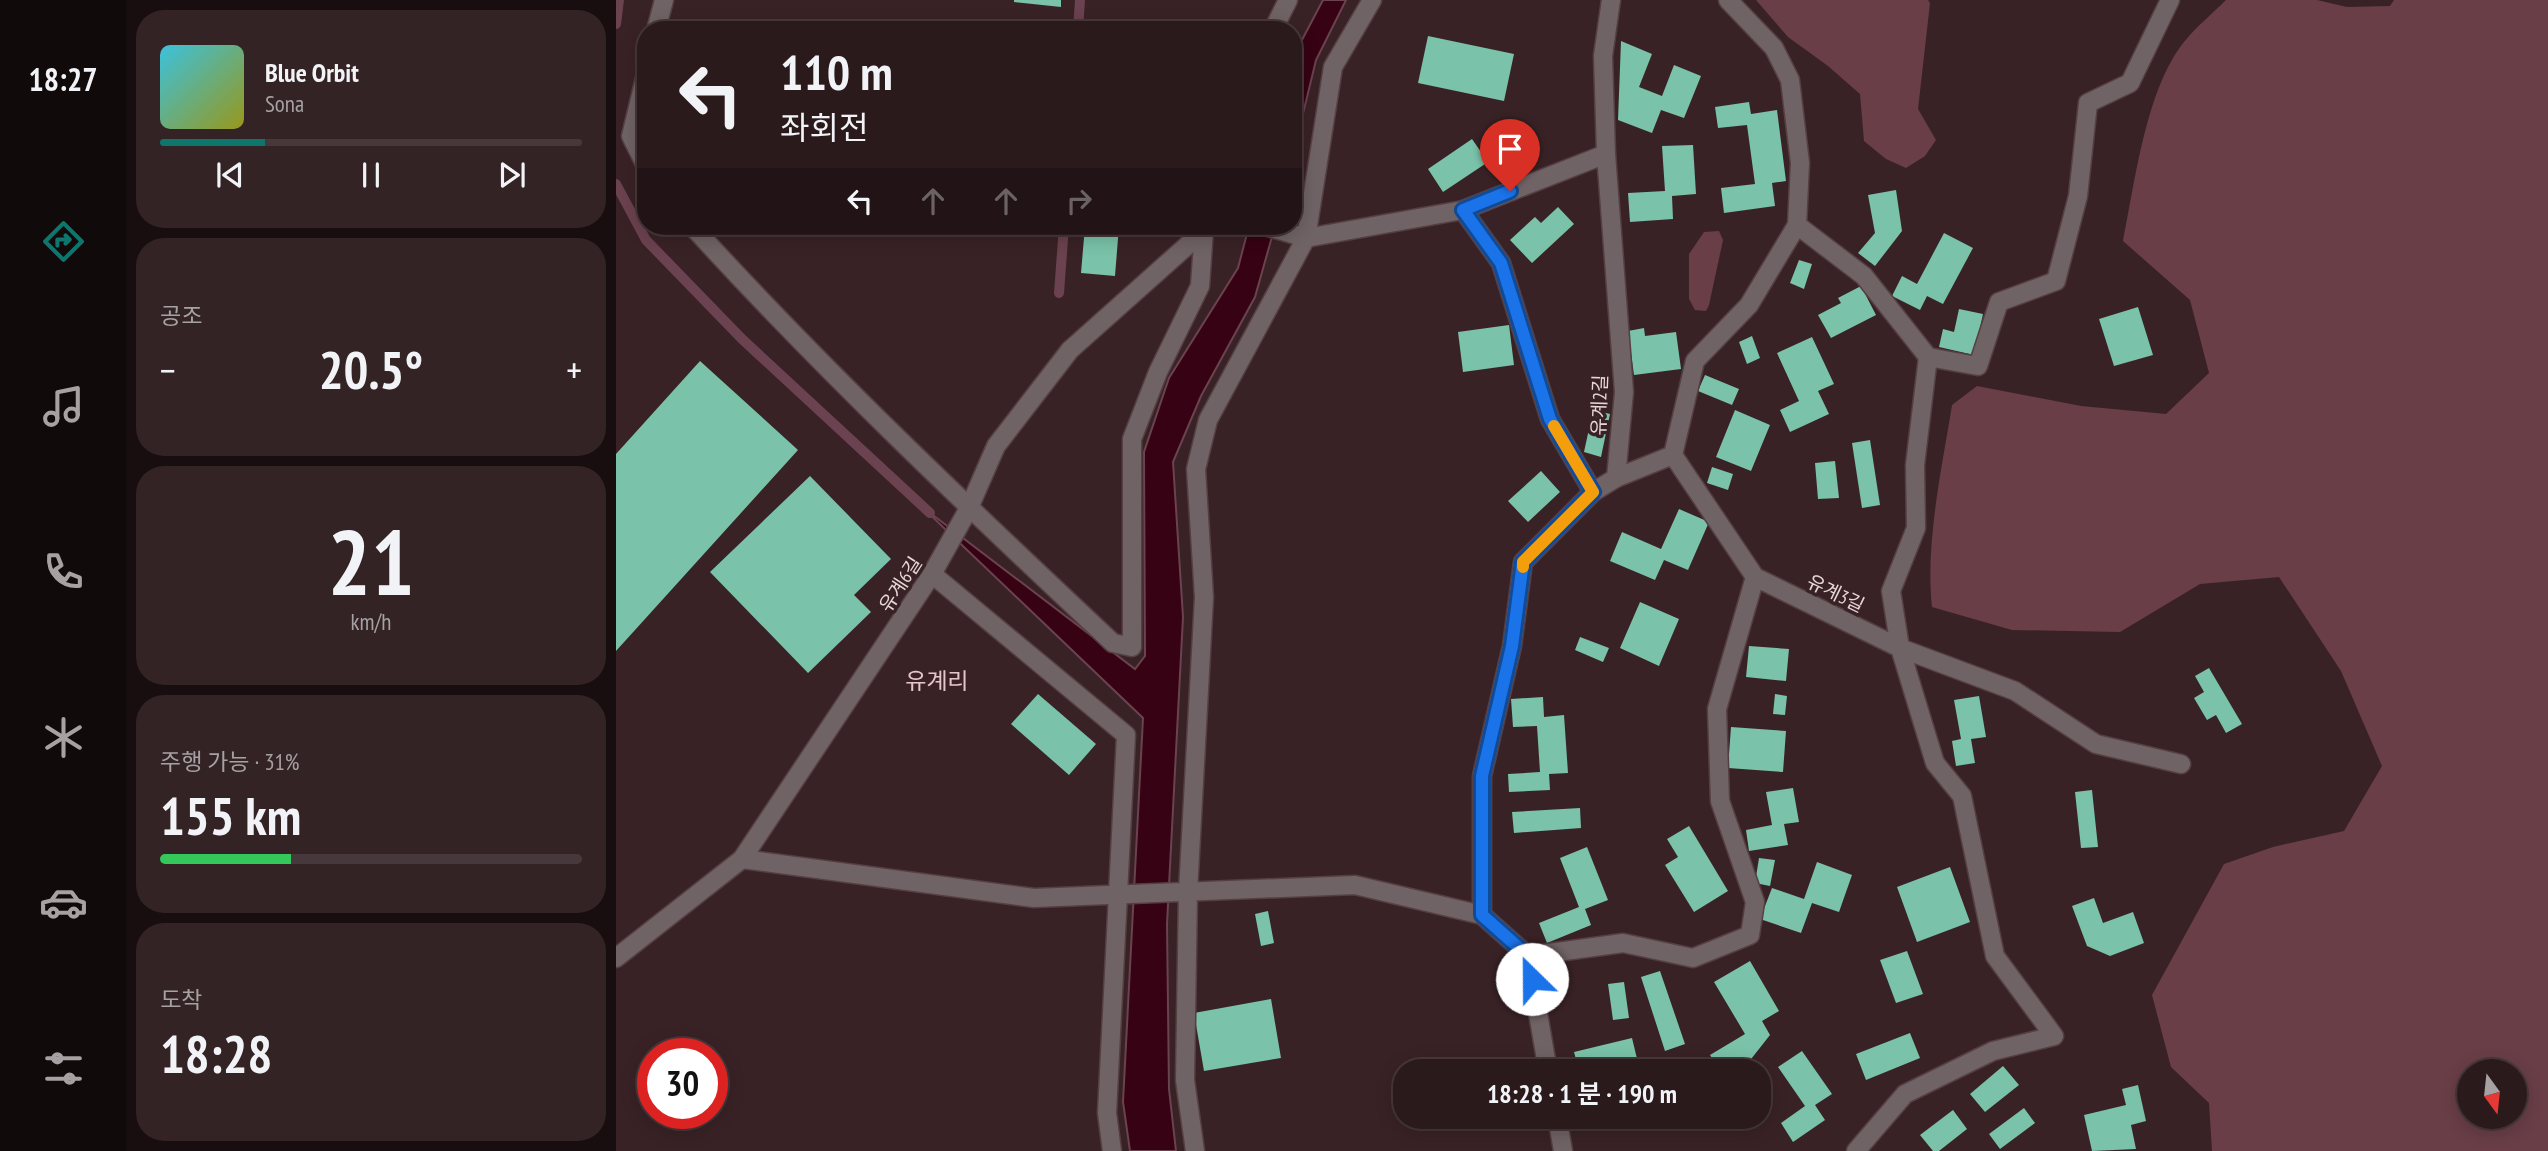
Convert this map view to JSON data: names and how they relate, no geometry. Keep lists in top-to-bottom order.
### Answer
{
  "streets": {
    "street": ["유계2길", "유계6길", "유계3길"]
  },
  "districts": ["유계리"],
  "north": "bottom",
  "page": {
    "tabs": "18:27",
    "turn": ["110 m", "좌회전"],
    "song": ["Blue Orbit", "Sona"],
    "tile": [
      "공조",
      ["21", "km/h"],
      ["주행 가능 · 31%", "155 km"],
      ["도착", "18:28"]
    ],
    "heat": ["−", "20.5°", "+"],
    "limit": "30",
    "trip": "18:28 · 1 분 · 190 m"
  }
}
